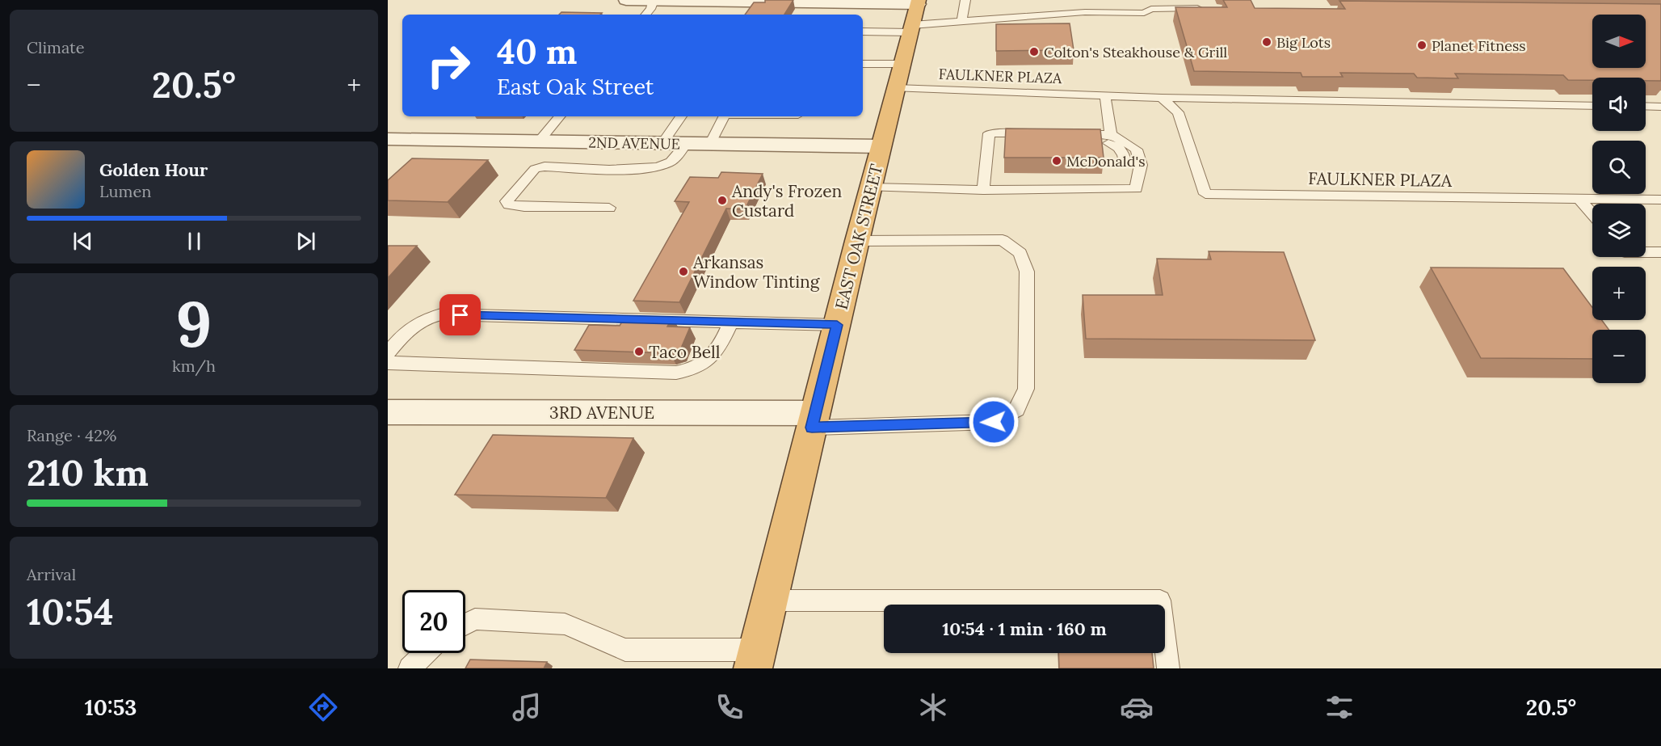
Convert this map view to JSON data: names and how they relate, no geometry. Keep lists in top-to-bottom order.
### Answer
{
  "streets": {
    "highway": ["EAST OAK STREET"],
    "street": ["2ND AVENUE", "3RD AVENUE"],
    "lane": ["FAULKNER PLAZA"]
  },
  "crossings": [
    ["FAULKNER PLAZA", "EAST OAK STREET"],
    ["2ND AVENUE", "EAST OAK STREET"],
    ["EAST OAK STREET", "3RD AVENUE"]
  ],
  "places": [
    "Big Lots",
    "Planet Fitness",
    "Colton's Steakhouse & Grill",
    "McDonald's",
    "Andy's Frozen Custard",
    "Arkansas Window Tinting",
    "Taco Bell"
  ],
  "north": "right",
  "page": {
    "tile": [
      "Climate",
      ["9", "km/h"],
      ["Range · 42%", "210 km"],
      ["Arrival", "10:54"]
    ],
    "map_buttons": ["+", "−"],
    "turn": ["40 m", "East Oak Street"],
    "heat": ["−", "20.5°", "+"],
    "song": ["Golden Hour", "Lumen"],
    "limit": "20",
    "trip": "10:54 · 1 min · 160 m",
    "tabs": ["10:53", "20.5°"]
  }
}
